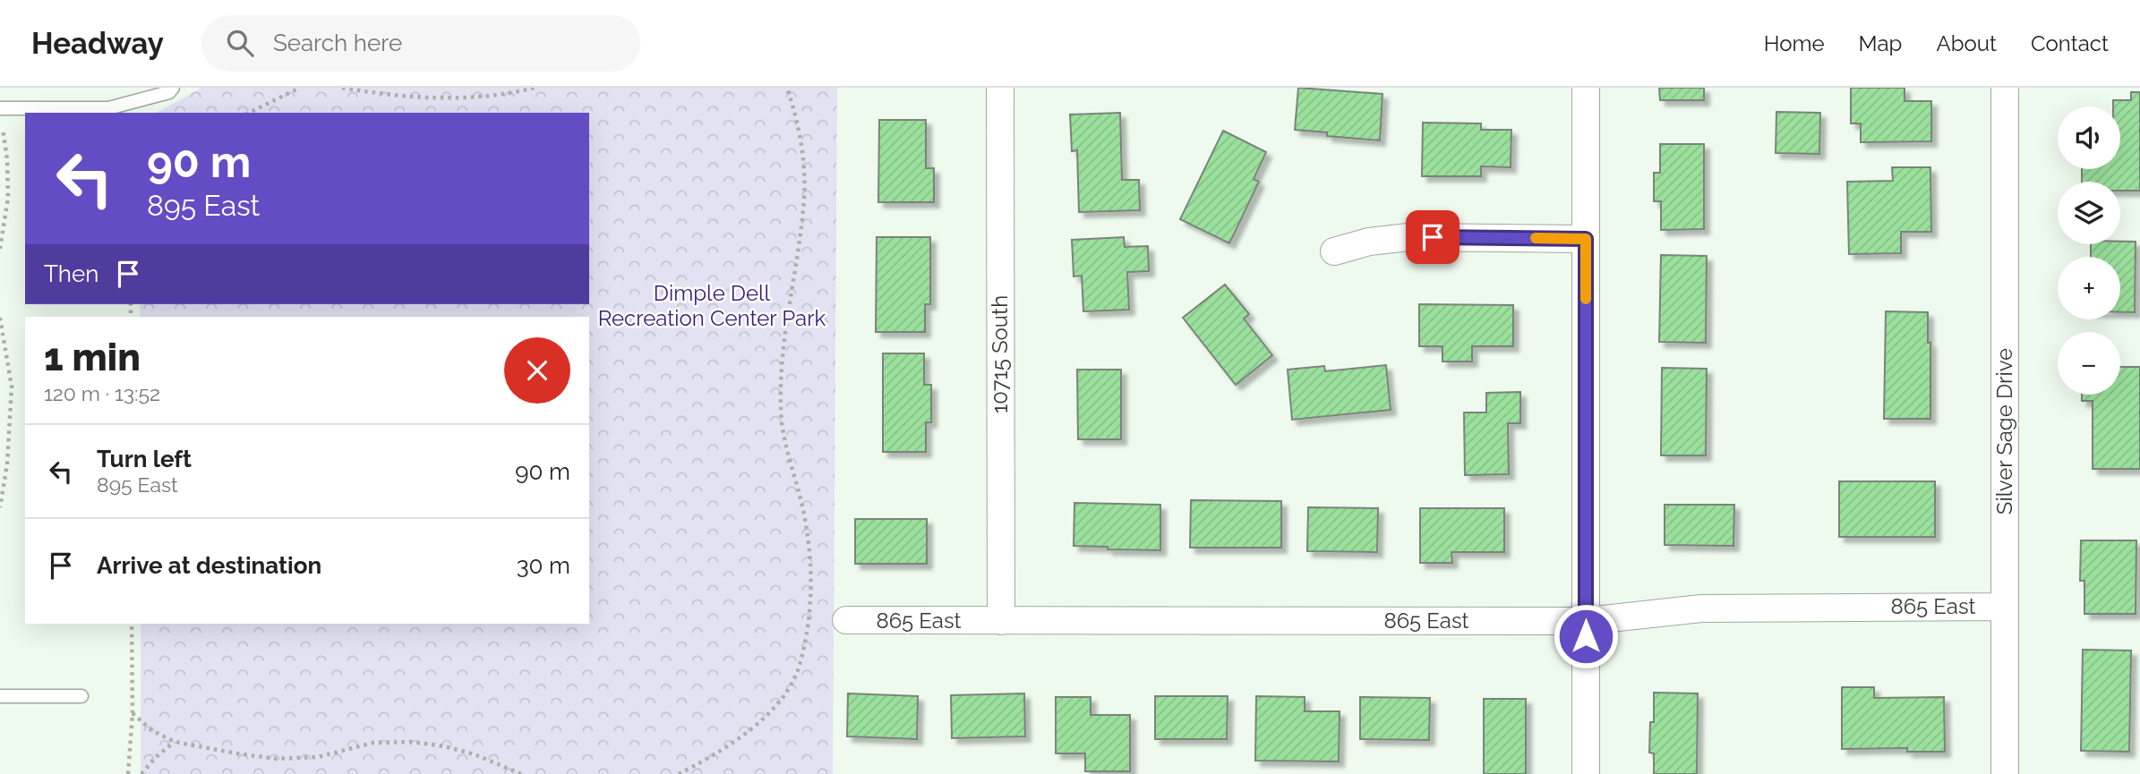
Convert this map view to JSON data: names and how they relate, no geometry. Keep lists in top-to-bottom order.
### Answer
{
  "streets": {
    "street": ["10715 South", "Silver Sage Drive", "865 East"]
  },
  "crossings": [
    ["10715 South", "865 East"],
    ["Silver Sage Drive", "865 East"]
  ],
  "parks": ["Dimple Dell Recreation Center Park"],
  "page": {
    "header": "Headway",
    "search": "Search here",
    "nav": [
      "Home",
      "Map",
      "About",
      "Contact"
    ],
    "map_buttons": ["+", "−"],
    "turn": ["90 m", "895 East"],
    "then": "Then",
    "heading": ["1 min", "120 m · 13:52"],
    "list": [
      {
        "name": "Turn left",
        "note": "895 East",
        "value": "90 m"
      },
      {
        "name": "Arrive at destination",
        "value": "30 m"
      }
    ]
  }
}
